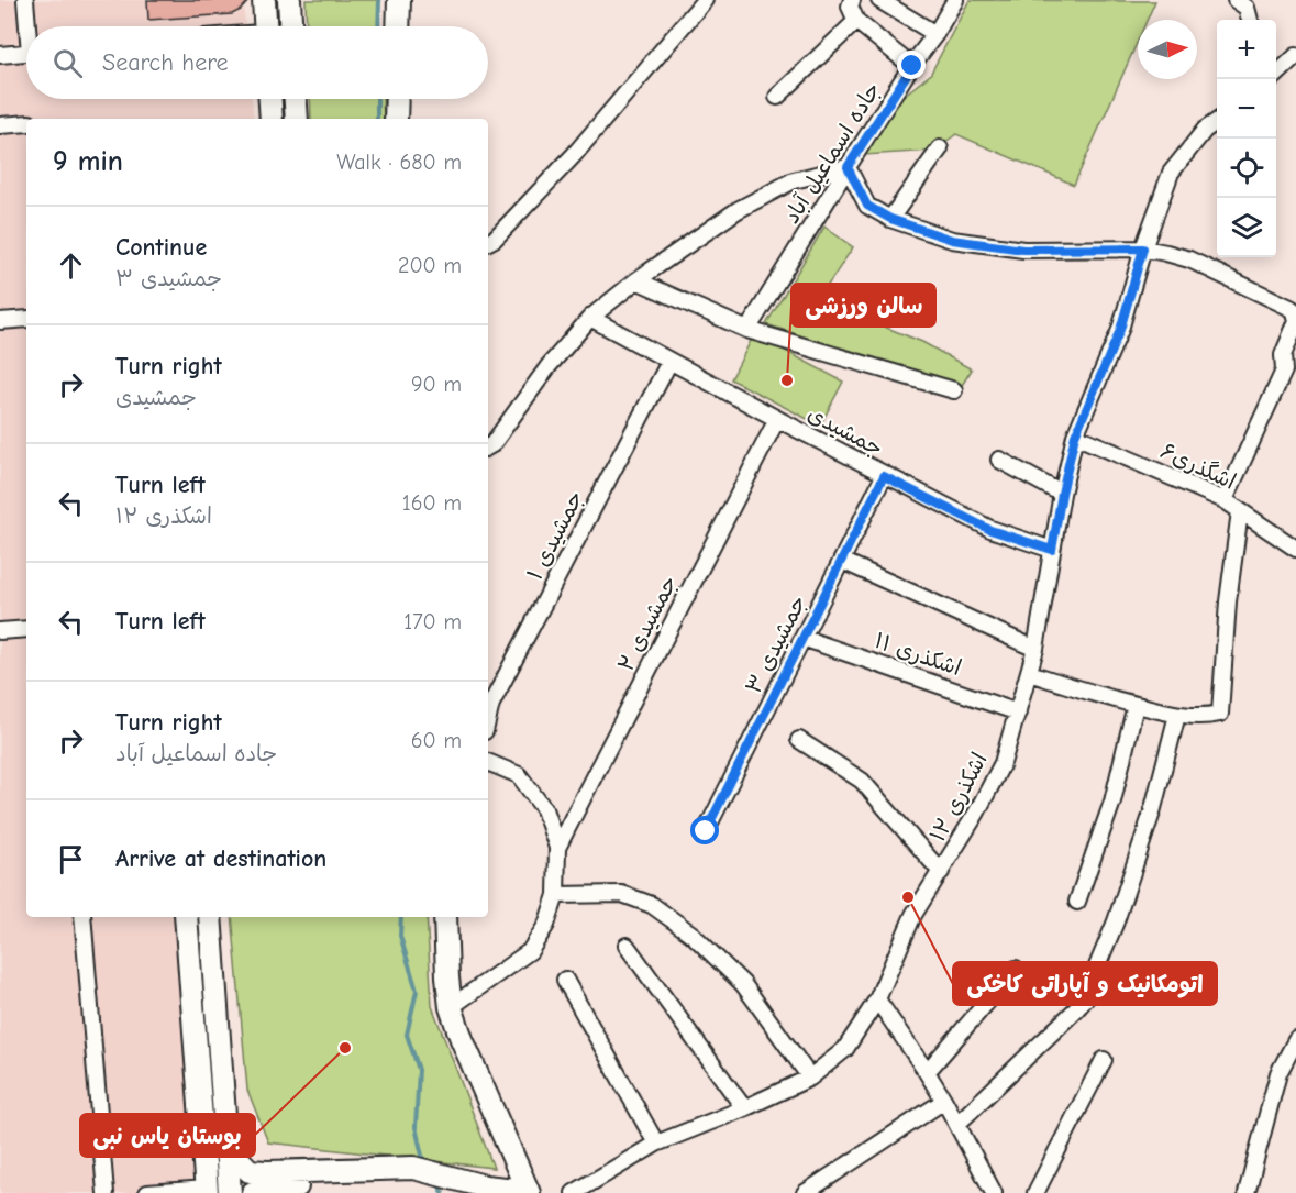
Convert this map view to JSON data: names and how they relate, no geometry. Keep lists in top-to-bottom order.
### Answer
{
  "streets": {
    "street": [
      "جاده اسماعیل آباد",
      "جمشیدی",
      "اشگذری۶",
      "جمشیدی ۱",
      "جمشیدی ۲",
      "جمشیدی ۳",
      "اشکذری ۱۱",
      "اشکذری ۱۲"
    ]
  },
  "crossings": [
    ["جمشیدی", "جمشیدی ۱"],
    ["جمشیدی", "جمشیدی ۲"],
    ["جمشیدی", "جمشیدی ۳"],
    ["جمشیدی", "اشکذری ۱۲"],
    ["اشگذری۶", "اشکذری ۱۲"],
    ["جمشیدی ۳", "اشکذری ۱۱"],
    ["اشکذری ۱۱", "اشکذری ۱۲"]
  ],
  "places": ["سالن ورزشی", "اتومکانیک و آپاراتی کاخکی", "بوستان یاس نبی"],
  "north": "right",
  "page": {
    "map_buttons": ["+", "−"],
    "search": "Search here",
    "heading": ["9 min", "Walk · 680 m"],
    "list": [
      ["Continue", "جمشیدی ۳", "200 m"],
      ["Turn right", "جمشیدی", "90 m"],
      ["Turn left", "اشکذری ۱۲", "160 m"],
      ["Turn left", "170 m"],
      ["Turn right", "جاده اسماعیل آباد", "60 m"],
      "Arrive at destination"
    ]
  }
}
